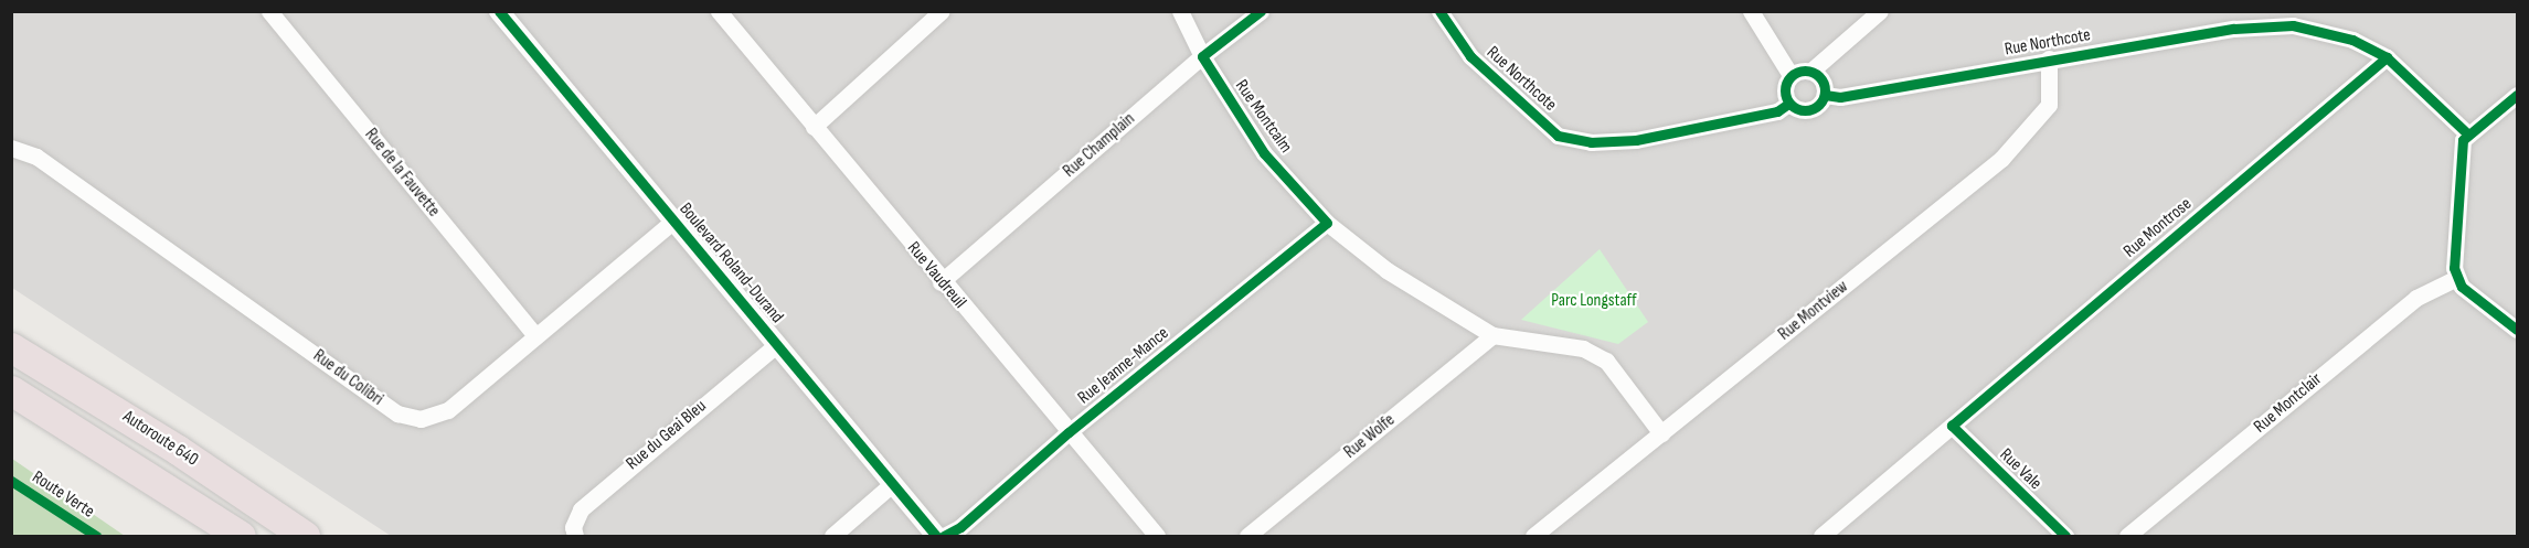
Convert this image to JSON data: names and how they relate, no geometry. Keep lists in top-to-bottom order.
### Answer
{
  "streets": {
    "highway": ["Autoroute 640"],
    "street": [
      "Rue Northcote",
      "Rue Montcalm",
      "Rue Champlain",
      "Rue de la Fauvette",
      "Rue Montrose",
      "Boulevard Roland-Durand",
      "Rue Vaudreuil",
      "Rue Montview",
      "Rue Jeanne-Mance",
      "Rue du Colibri",
      "Rue Montclair",
      "Rue du Geai Bleu",
      "Rue Wolfe",
      "Rue Vale"
    ],
    "cycle path": ["Route Verte"]
  },
  "crossings": [
    ["Rue Northcote", "Rue Montrose"],
    ["Rue Northcote", "Rue Montview"],
    ["Rue Montcalm", "Rue Champlain"],
    ["Rue Montcalm", "Rue Montview"],
    ["Rue Montcalm", "Rue Jeanne-Mance"],
    ["Rue Montcalm", "Rue Wolfe"],
    ["Rue Champlain", "Rue Vaudreuil"],
    ["Rue de la Fauvette", "Rue du Colibri"],
    ["Rue Montrose", "Rue Vale"],
    ["Boulevard Roland-Durand", "Rue du Colibri"],
    ["Boulevard Roland-Durand", "Rue du Geai Bleu"],
    ["Rue Vaudreuil", "Rue Jeanne-Mance"]
  ],
  "parks": ["Parc Longstaff"]
}
